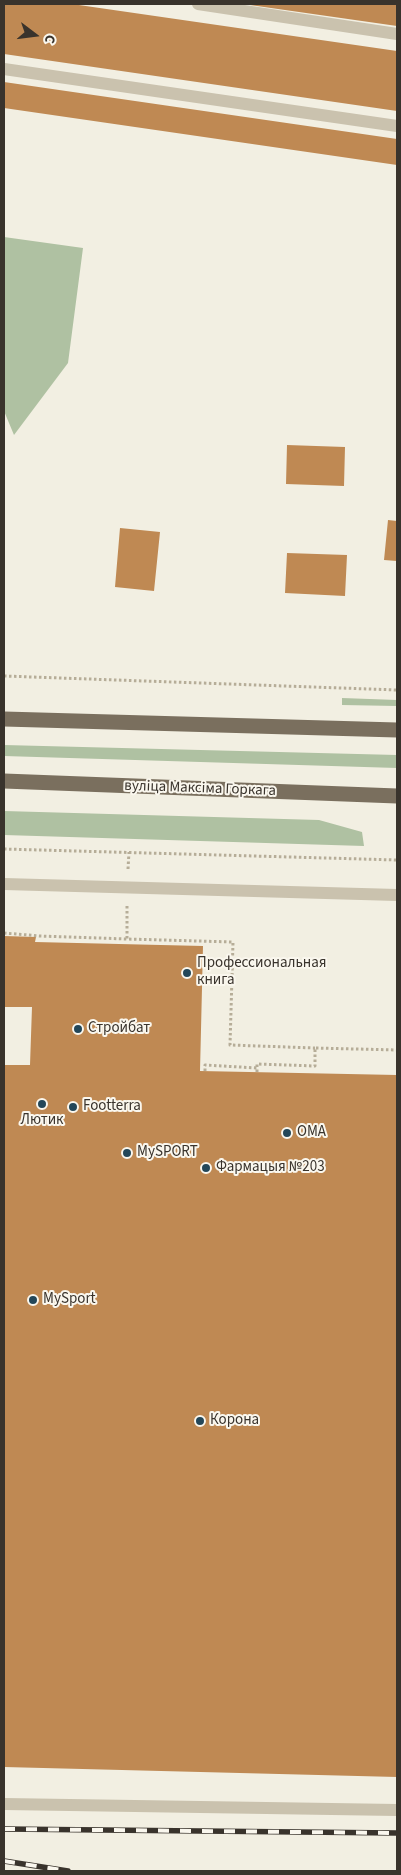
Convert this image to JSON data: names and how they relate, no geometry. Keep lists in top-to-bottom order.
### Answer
{
  "streets": {
    "main road": ["вуліца Максіма Горкага"]
  },
  "places": [
    "Профессиональная книга",
    "Стройбат",
    "Лютик",
    "Footterra",
    "ОМА",
    "MySPORT",
    "Фармацыя №203",
    "MySport",
    "Корона"
  ],
  "north": "right"
}
